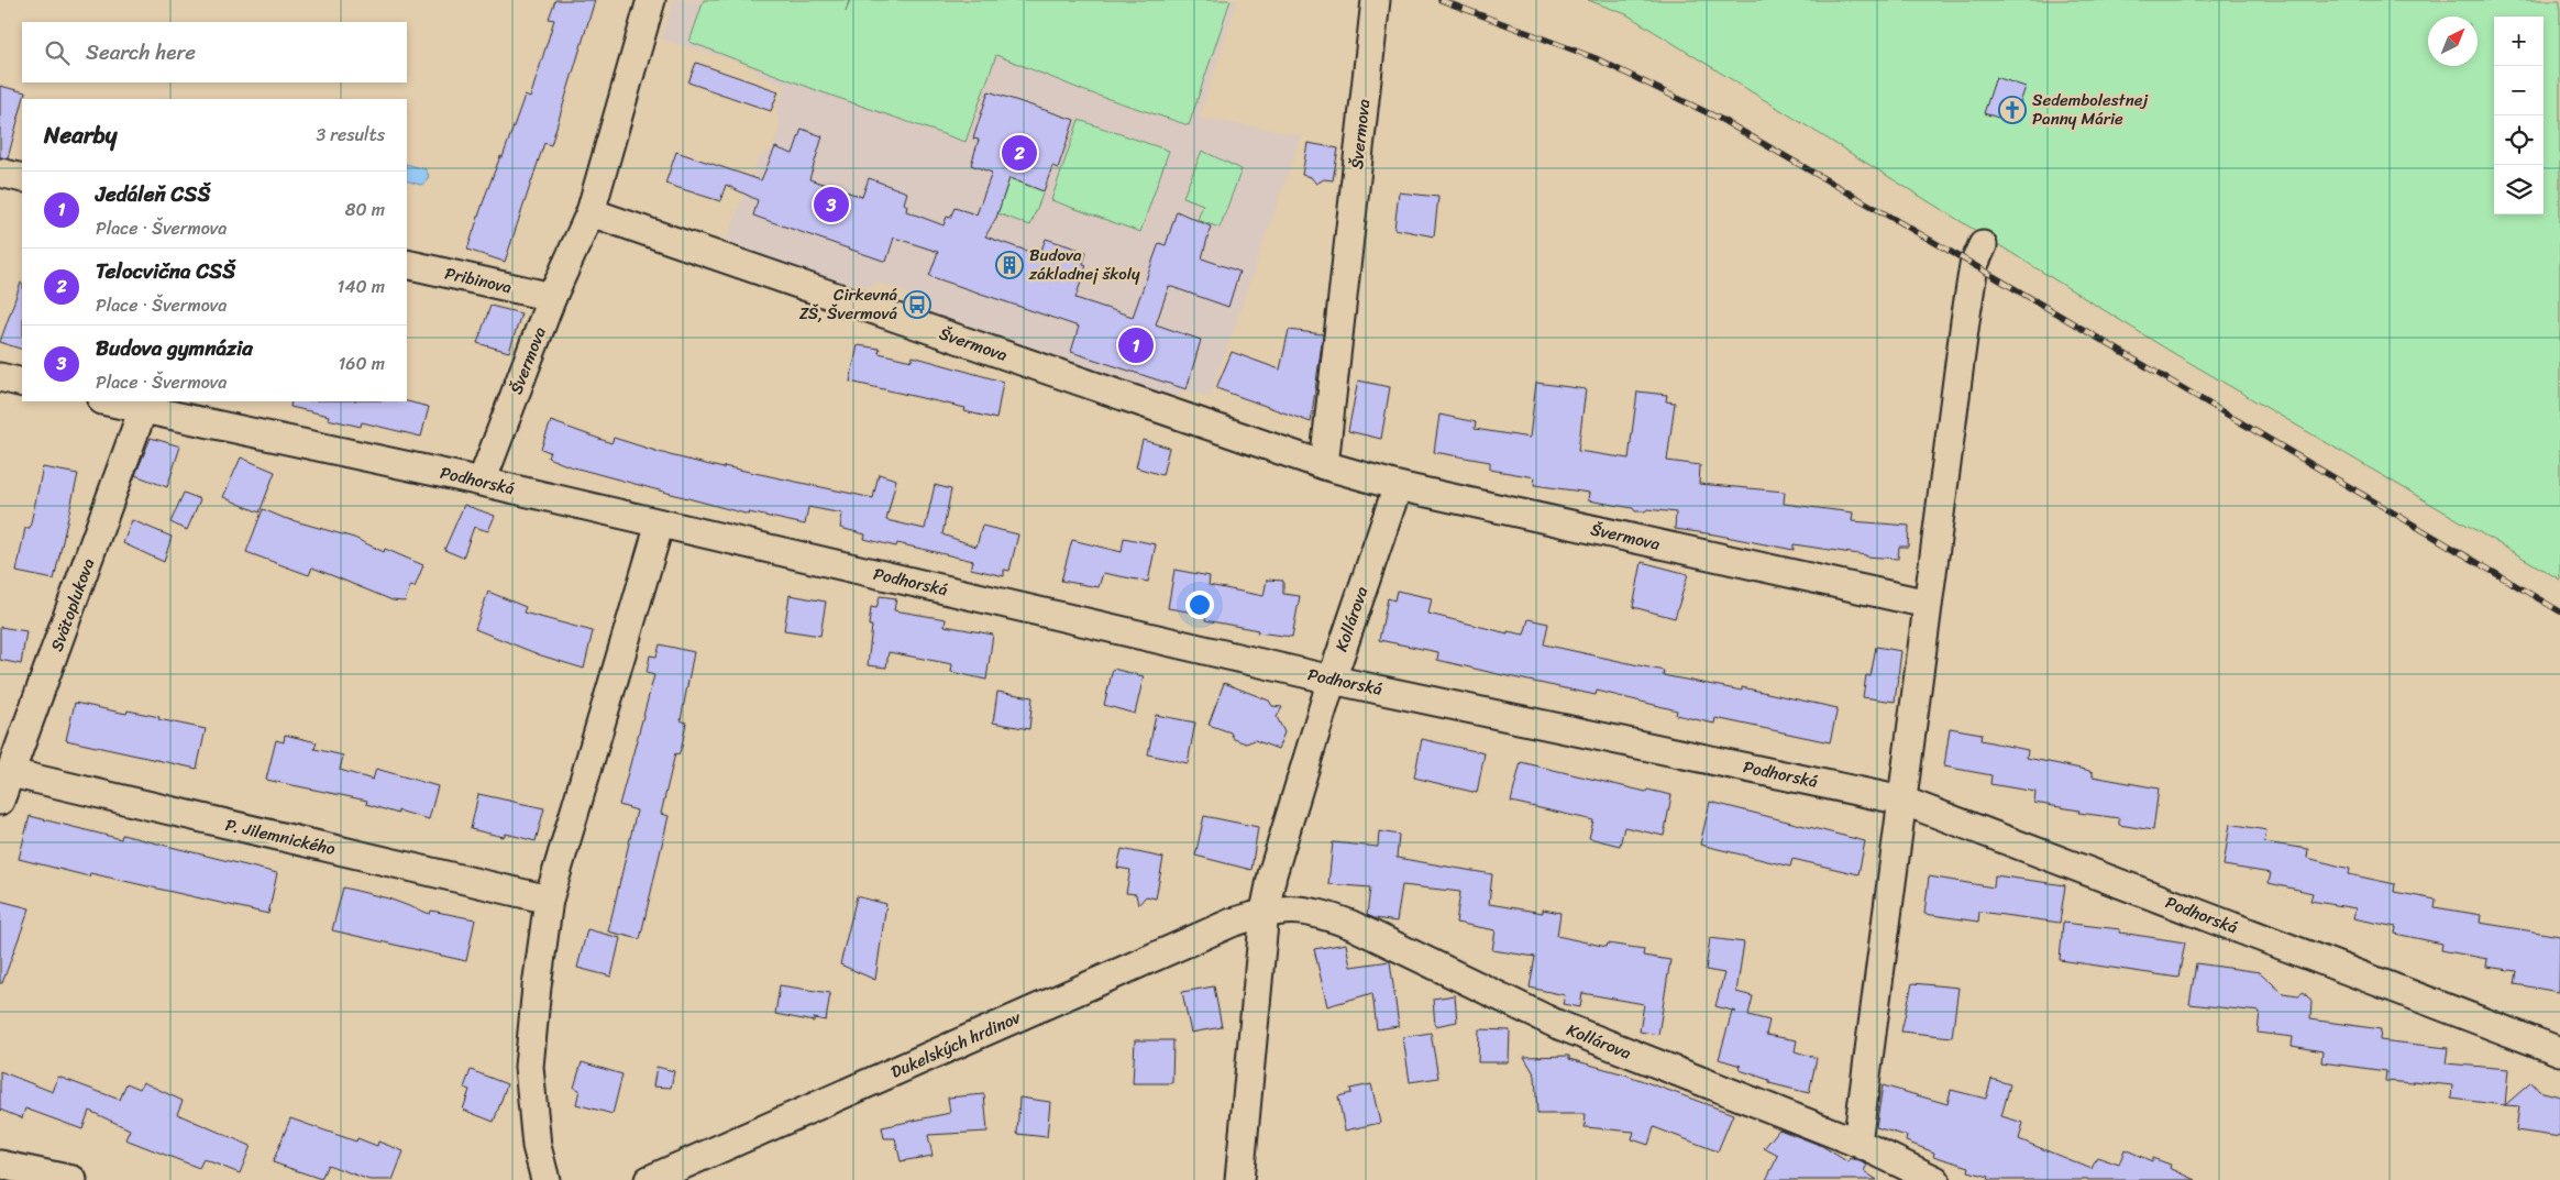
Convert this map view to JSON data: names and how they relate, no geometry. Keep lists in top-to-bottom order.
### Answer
{
  "streets": {
    "street": [
      "Švermova",
      "Pribinova",
      "Podhorská",
      "Svätoplukova",
      "Kollárova",
      "P. Jilemnického",
      "Dukelských hrdinov"
    ]
  },
  "crossings": [
    ["Švermova", "Pribinova"],
    ["Švermova", "Podhorská"],
    ["Švermova", "Kollárova"],
    ["Podhorská", "Svätoplukova"],
    ["Podhorská", "Kollárova"],
    ["Svätoplukova", "P. Jilemnického"],
    ["Kollárova", "Dukelských hrdinov"]
  ],
  "places": {
    "church": ["Sedembolestnej Panny Márie"],
    "building": ["Budova základnej školy"],
    "bus stop": ["Cirkevná ZŠ, Švermová"]
  },
  "north": "top right",
  "page": {
    "map_buttons": ["+", "−"],
    "search": "Search here",
    "heading": ["Nearby", "3 results"],
    "pins": ["2", "3", "1"],
    "list": [
      {
        "mark": "1",
        "name": "Jedáleň CSŠ",
        "note": "Place · Švermova",
        "value": "80 m"
      },
      {
        "mark": "2",
        "name": "Telocvična CSŠ",
        "note": "Place · Švermova",
        "value": "140 m"
      },
      {
        "mark": "3",
        "name": "Budova gymnázia",
        "note": "Place · Švermova",
        "value": "160 m"
      }
    ]
  }
}
